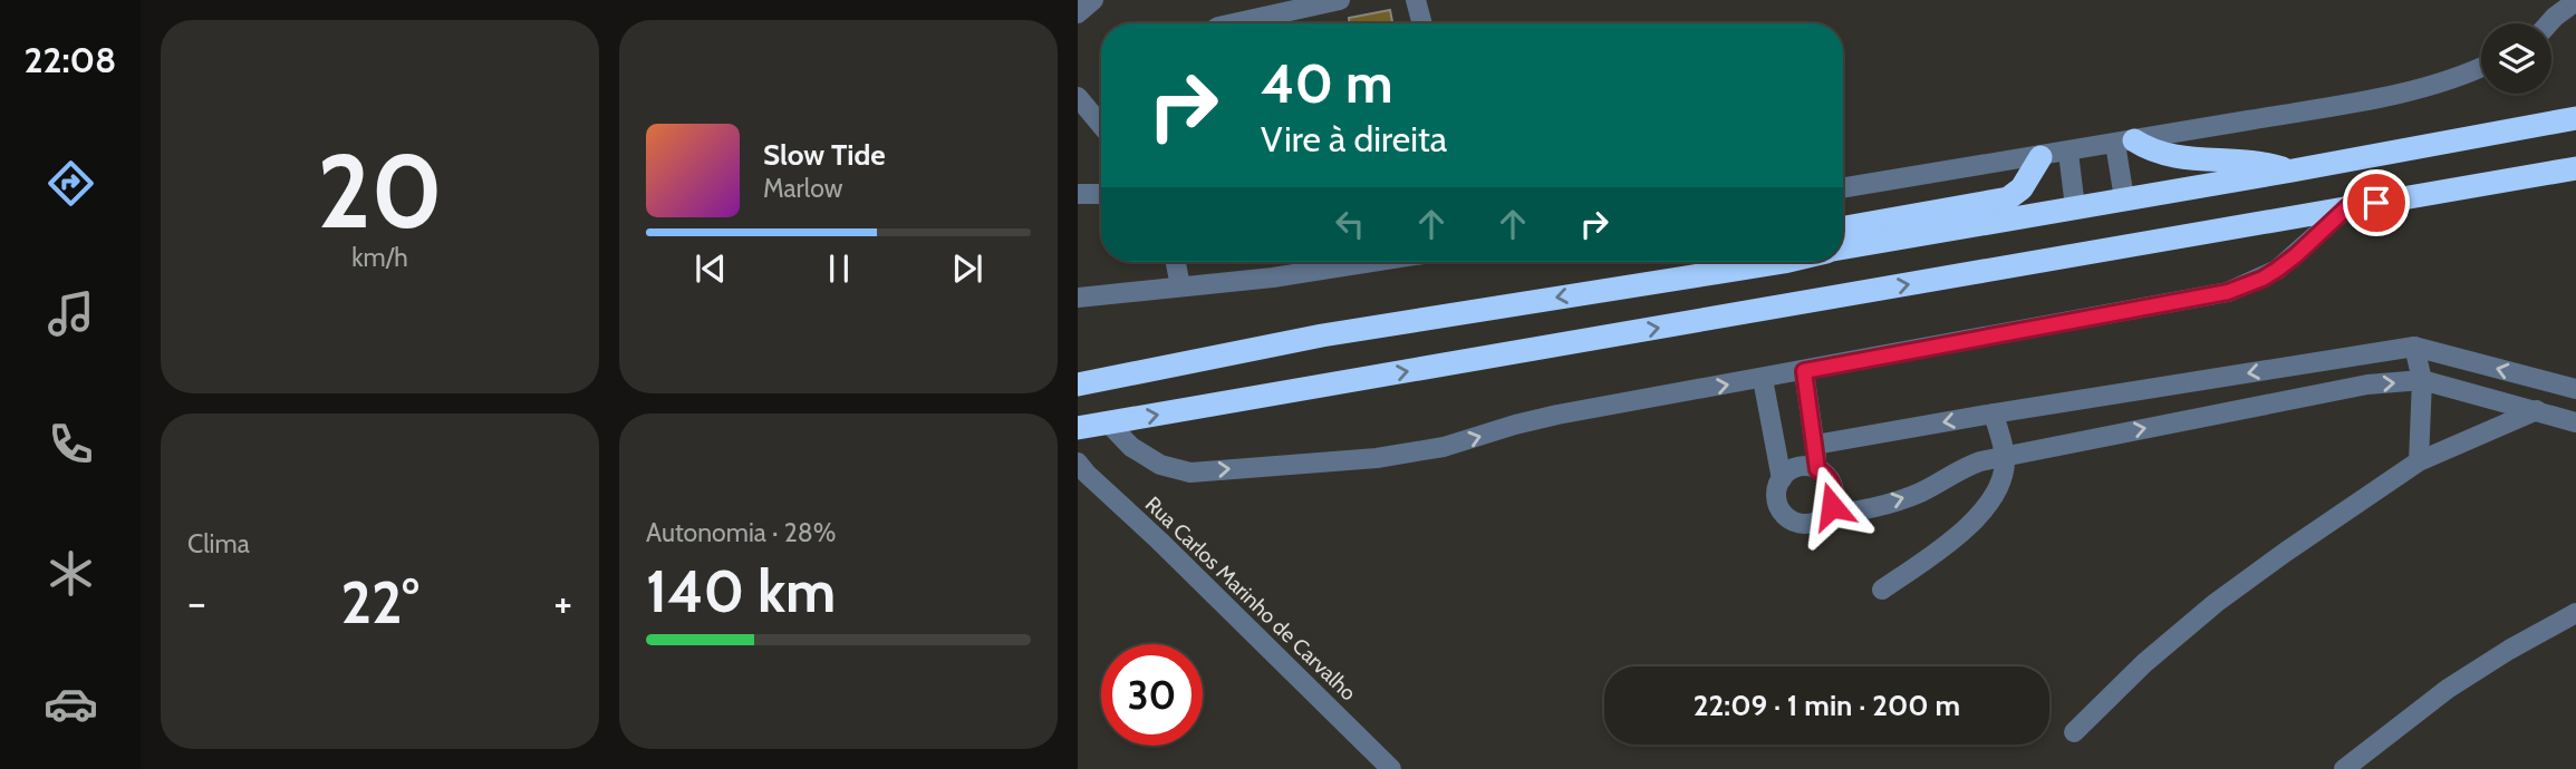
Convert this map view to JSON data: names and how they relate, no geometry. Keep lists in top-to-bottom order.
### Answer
{
  "streets": {
    "street": ["Rua Carlos Marinho de Carvalho"]
  },
  "page": {
    "tabs": "22:08",
    "tile": [
      ["20", "km/h"],
      "Clima",
      ["Autonomia · 28%", "140 km"]
    ],
    "turn": ["40 m", "Vire à direita"],
    "song": ["Slow Tide", "Marlow"],
    "heat": ["−", "22°", "+"],
    "limit": "30",
    "trip": "22:09 · 1 min · 200 m"
  }
}
